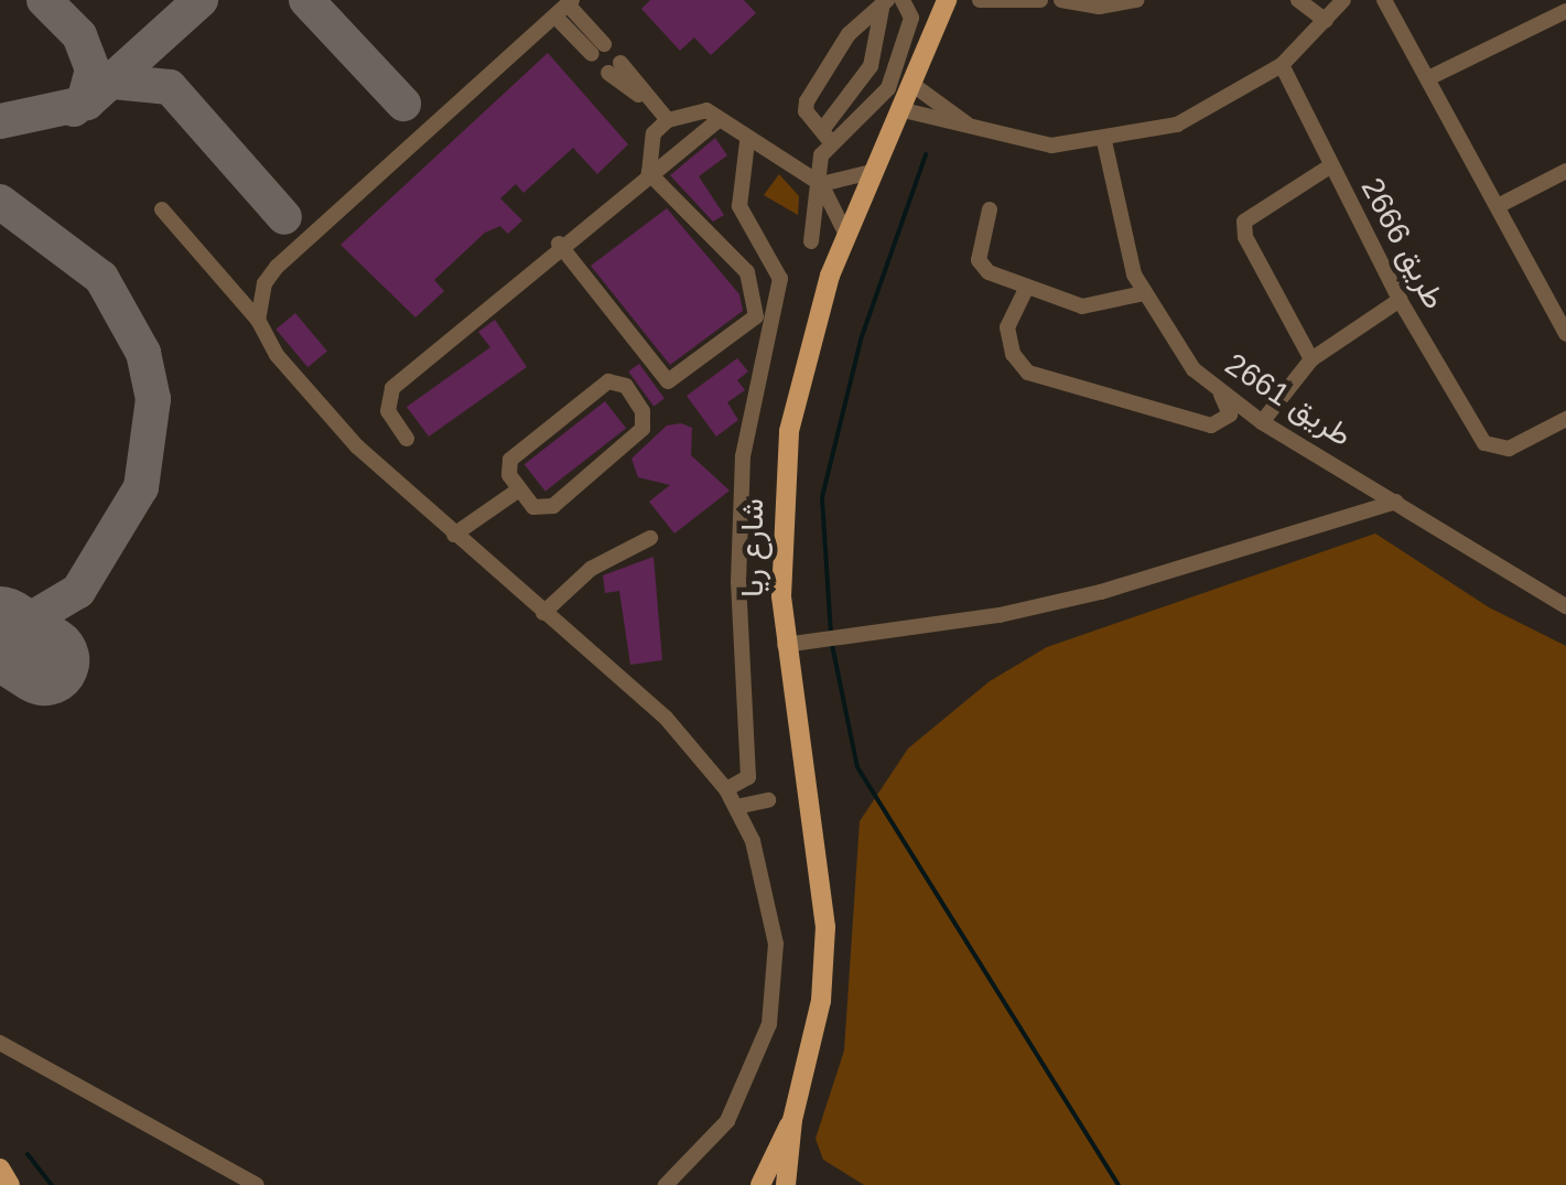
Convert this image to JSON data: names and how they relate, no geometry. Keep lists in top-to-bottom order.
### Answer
{
  "streets": {
    "main road": ["شارع ريا"],
    "street": ["طريق 2666", "طريق 2661"]
  }
}
